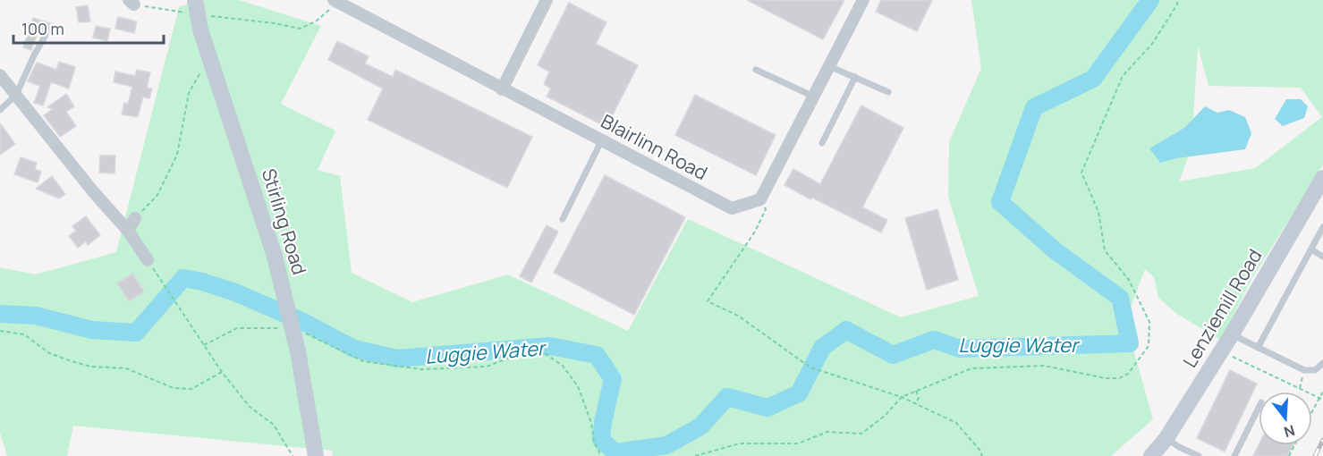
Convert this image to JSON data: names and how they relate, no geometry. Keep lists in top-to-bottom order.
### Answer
{
  "streets": {
    "main road": ["Stirling Road", "Lenziemill Road"],
    "street": ["Blairlinn Road"]
  },
  "water": ["Luggie Water"],
  "scale_bar": "100 m",
  "north": "bottom"
}
